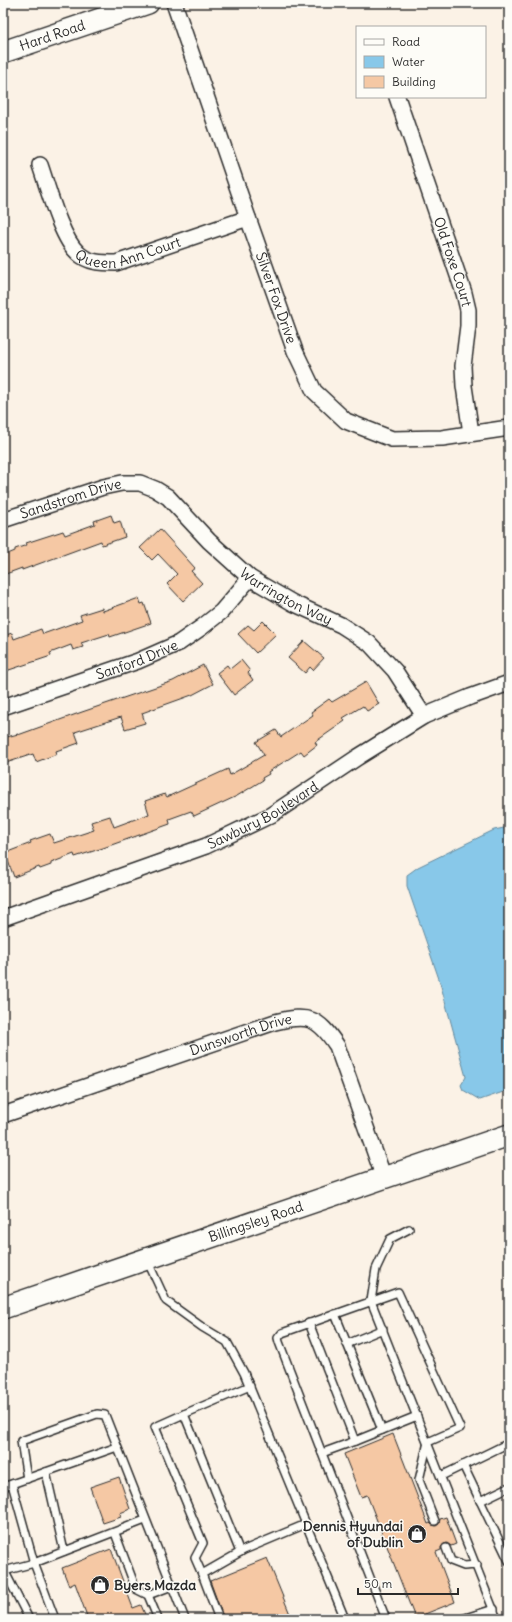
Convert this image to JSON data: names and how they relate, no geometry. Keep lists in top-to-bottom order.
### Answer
{
  "streets": {
    "street": [
      "Hard Road",
      "Queen Ann Court",
      "Old Foxe Court",
      "Silver Fox Drive",
      "Sandstrom Drive",
      "Warrington Way",
      "Sanford Drive",
      "Sawbury Boulevard",
      "Dunsworth Drive",
      "Billingsley Road"
    ]
  },
  "crossings": [
    ["Queen Ann Court", "Silver Fox Drive"],
    ["Old Foxe Court", "Silver Fox Drive"],
    ["Sandstrom Drive", "Warrington Way"],
    ["Warrington Way", "Sanford Drive"],
    ["Warrington Way", "Sawbury Boulevard"],
    ["Dunsworth Drive", "Billingsley Road"]
  ],
  "places": {
    "shop": ["Dennis Hyundai of Dublin", "Byers Mazda"]
  },
  "legend": ["Road", "Water", "Building"],
  "scale_bar": "50 m"
}
